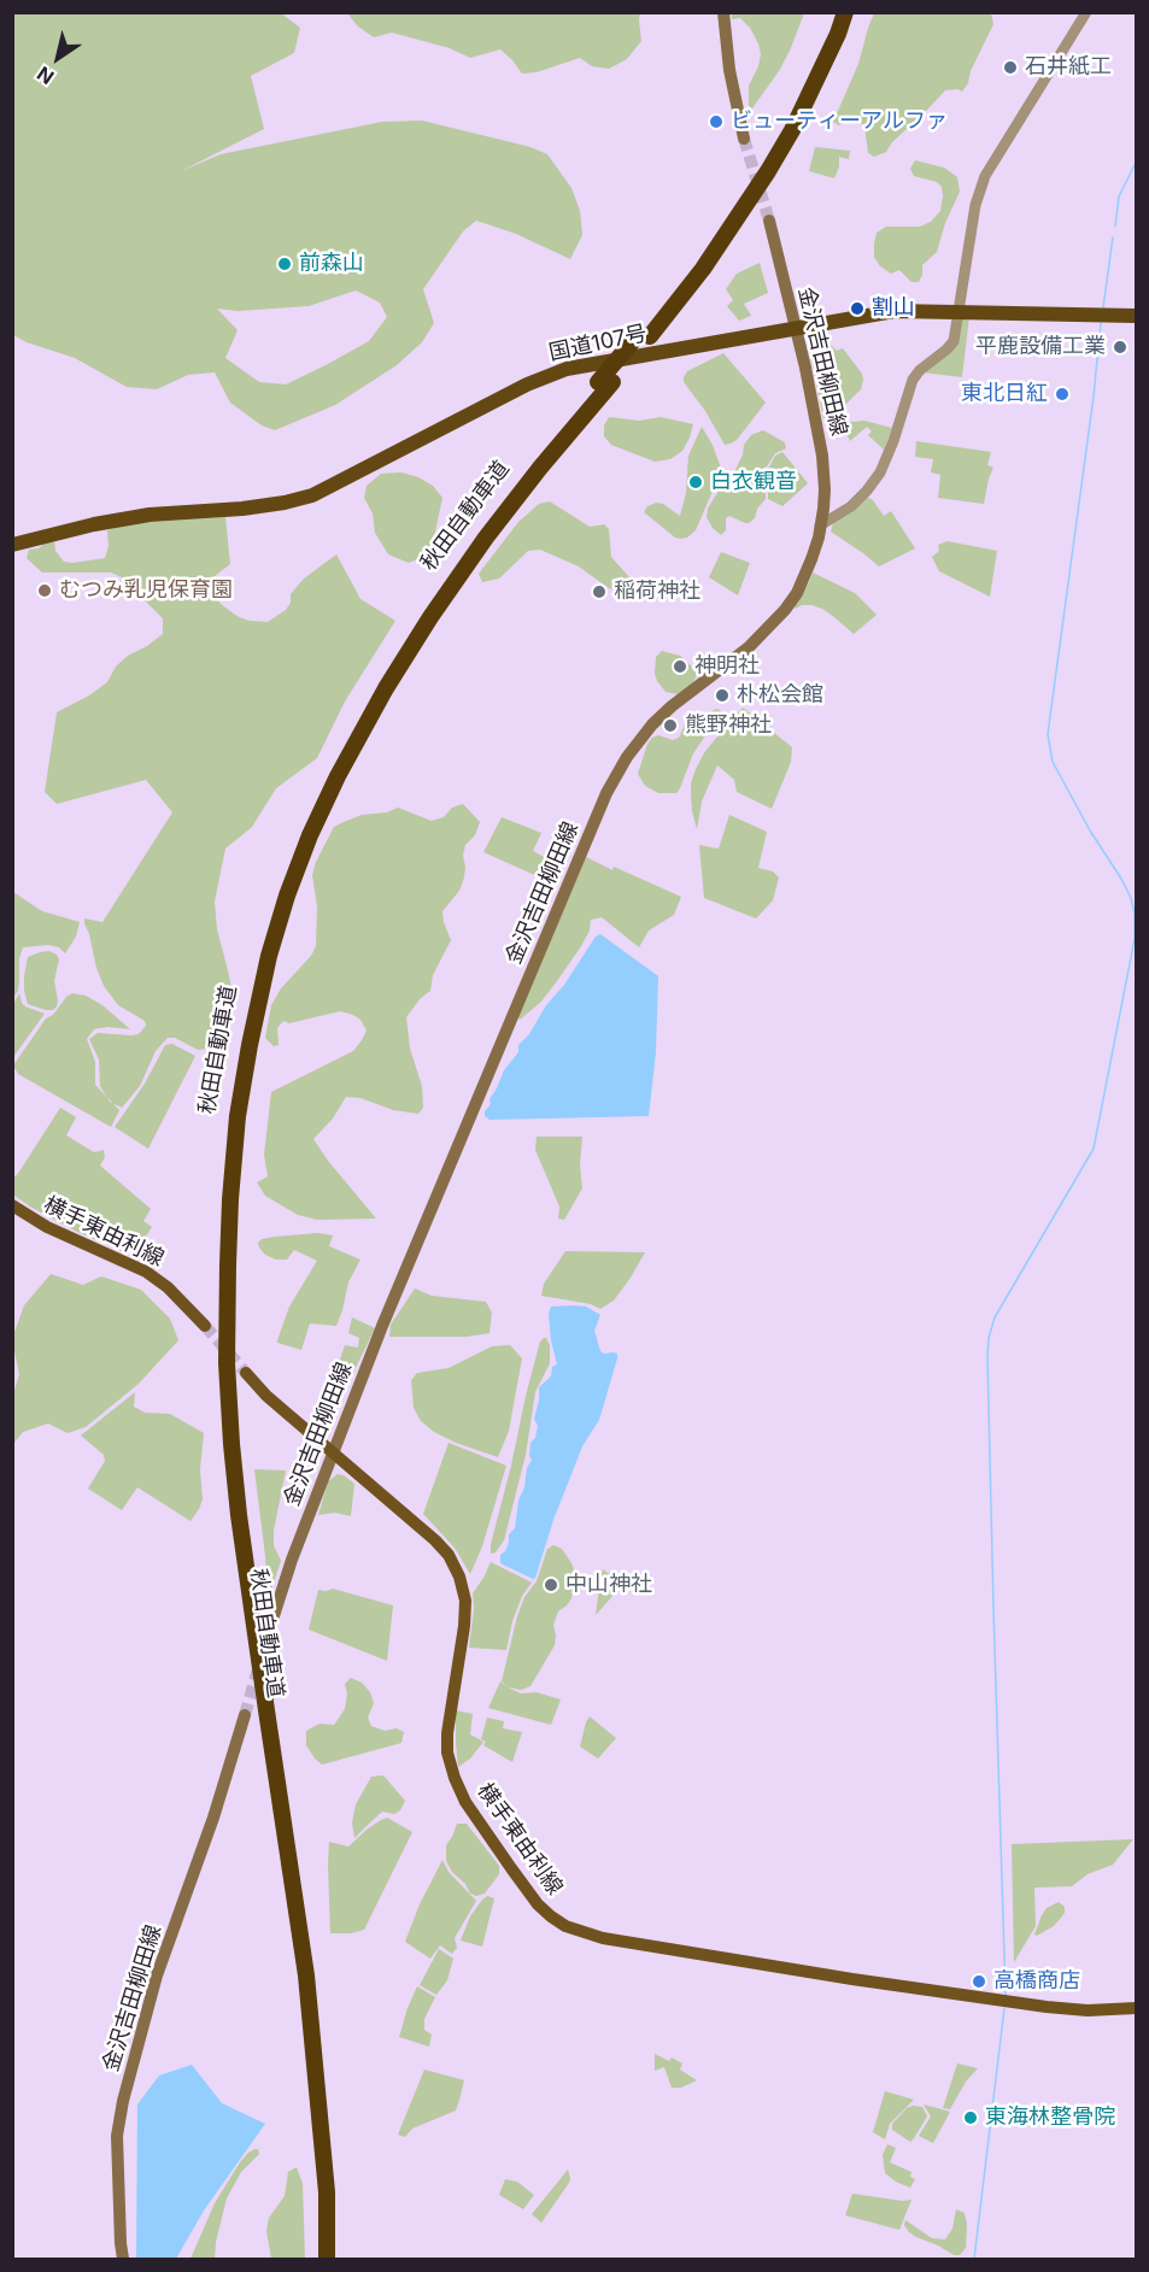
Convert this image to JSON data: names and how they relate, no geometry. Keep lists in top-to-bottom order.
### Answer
{
  "streets": {
    "highway": ["国道107号", "秋田自動車道"],
    "main road": ["金沢吉田柳田線", "横手東由利線"]
  },
  "crossings": [
    ["国道107号", "金沢吉田柳田線"],
    ["金沢吉田柳田線", "横手東由利線"]
  ],
  "places": [
    "石井紙工",
    "ビューティーアルファ",
    "前森山",
    "割山",
    "平鹿設備工業",
    "東北日紅",
    "白衣観音",
    "むつみ乳児保育園",
    "稲荷神社",
    "神明社",
    "朴松会館",
    "熊野神社",
    "中山神社",
    "高橋商店",
    "東海林整骨院"
  ],
  "north": "bottom left"
}
